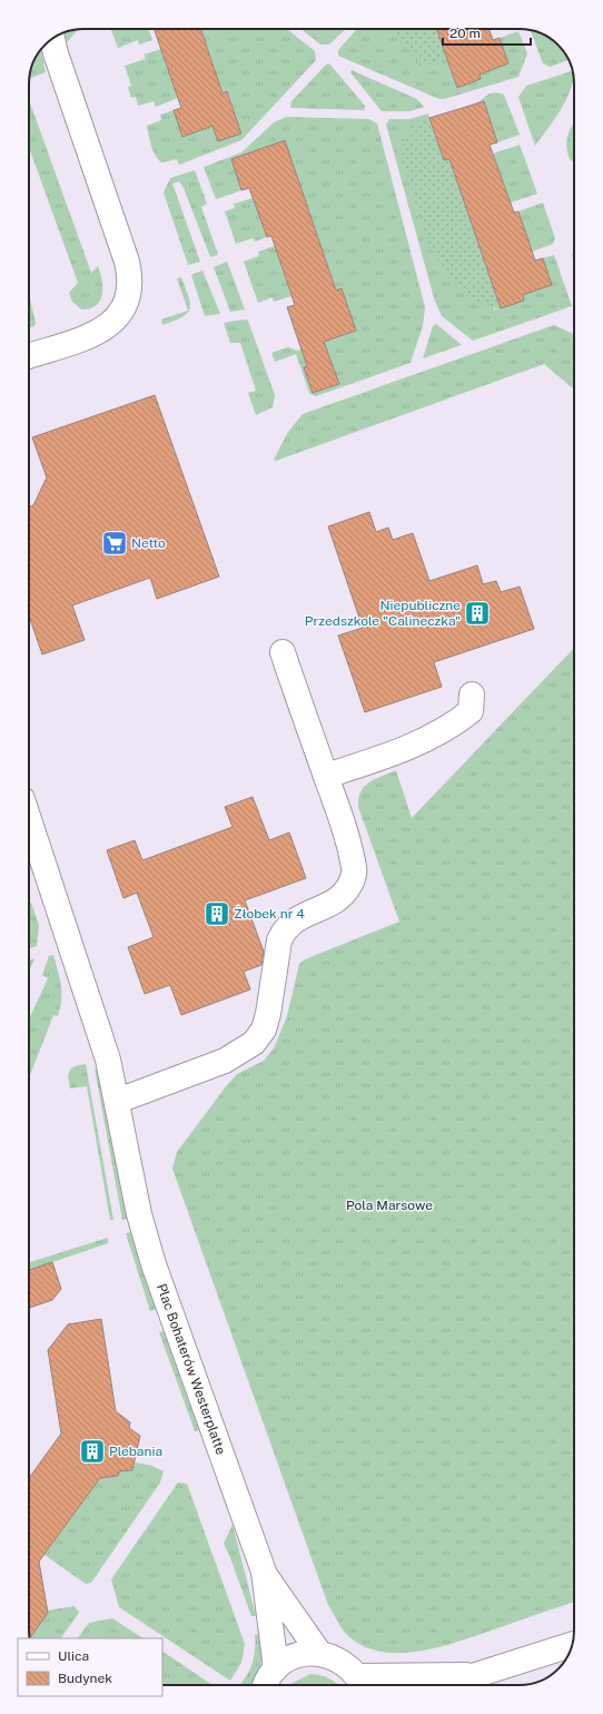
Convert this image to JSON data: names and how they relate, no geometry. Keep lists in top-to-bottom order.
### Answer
{
  "streets": {
    "street": ["Plac Bohaterów Westerplatte"]
  },
  "parks": ["Pola Marsowe"],
  "places": {
    "supermarket": ["Netto"],
    "building": ["Niepubliczne Przedszkole \"Calineczka\"", "Żłobek nr 4", "Plebania"]
  },
  "legend": ["Ulica", "Budynek"],
  "scale_bar": "20 m"
}
